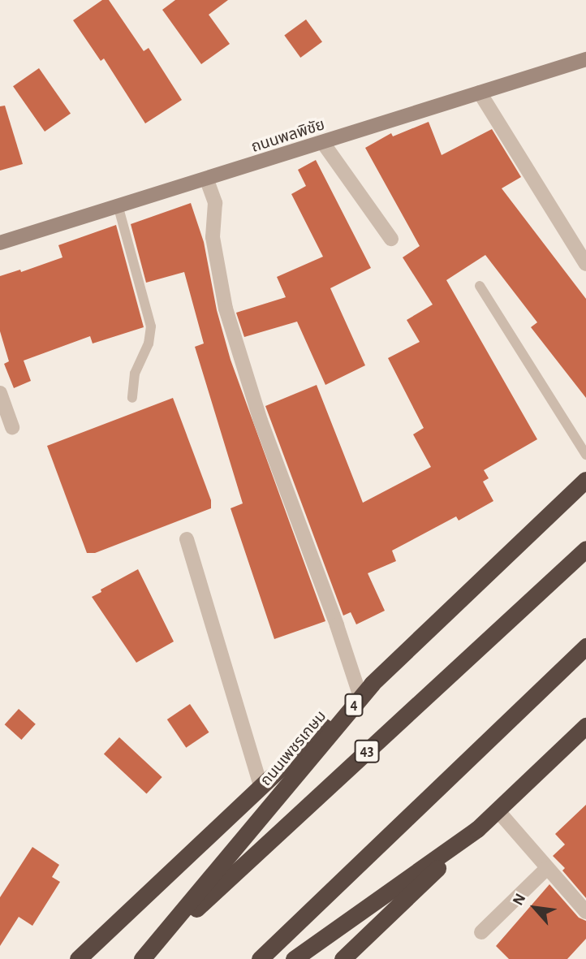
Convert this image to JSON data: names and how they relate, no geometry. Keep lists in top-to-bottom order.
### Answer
{
  "streets": {
    "highway": ["4", "ถนนเพชรเกษม", "43"],
    "street": ["ถนนพลพิชัย"]
  },
  "crossings": [
    ["ถนนเพชรเกษม", "43"]
  ],
  "north": "top left"
}
